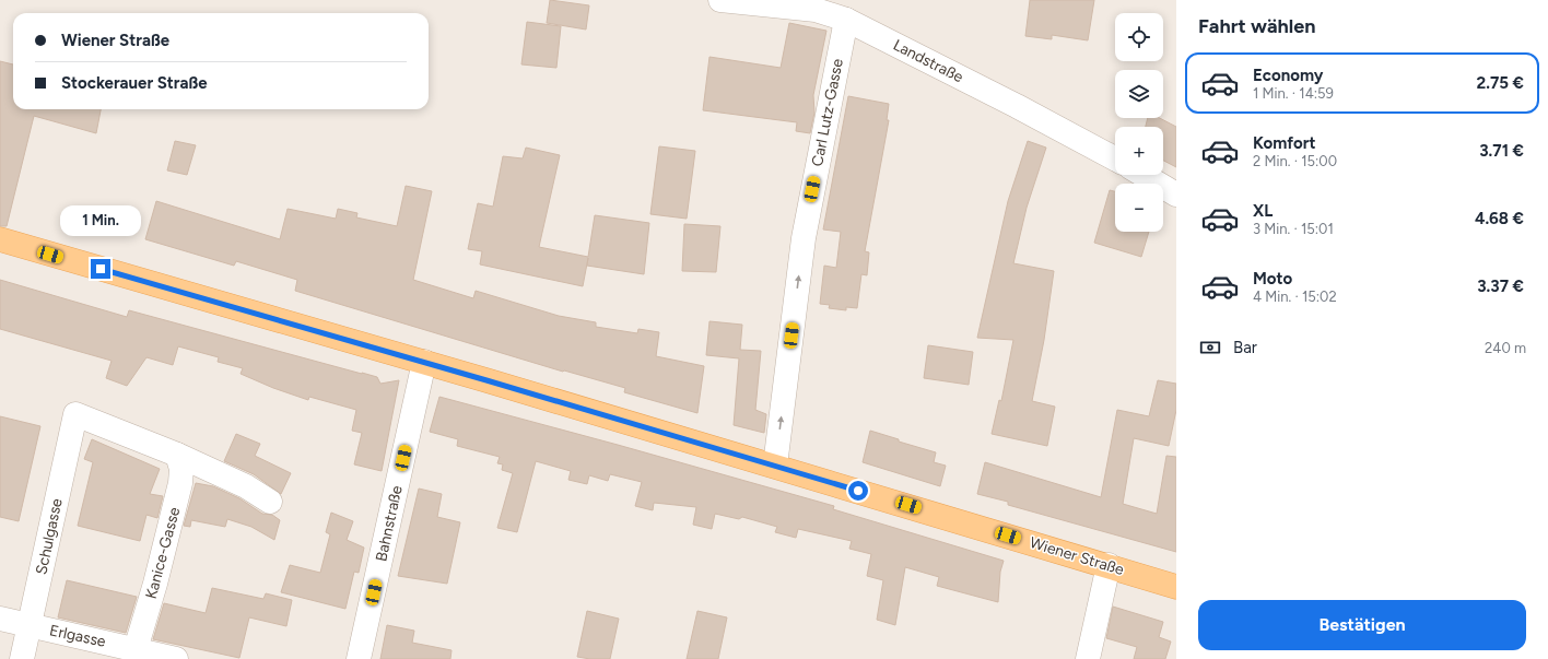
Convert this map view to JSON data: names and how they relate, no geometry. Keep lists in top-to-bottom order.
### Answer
{
  "streets": {
    "main road": ["Wiener Straße"],
    "street": [
      "Landstraße",
      "Carl Lutz-Gasse",
      "Bahnstraße",
      "Schulgasse",
      "Kanice-Gasse",
      "Erlgasse"
    ]
  },
  "crossings": [
    ["Landstraße", "Carl Lutz-Gasse"],
    ["Carl Lutz-Gasse", "Wiener Straße"],
    ["Bahnstraße", "Wiener Straße"],
    ["Schulgasse", "Kanice-Gasse"],
    ["Schulgasse", "Erlgasse"],
    ["Kanice-Gasse", "Erlgasse"]
  ],
  "one_way": ["Carl Lutz-Gasse"],
  "page": {
    "heading": "Fahrt wählen",
    "map_buttons": ["+", "−"],
    "banner": ["Wiener Straße", "Stockerauer Straße"],
    "list": [
      {
        "name": "Economy",
        "note": "1 Min. · 14:59",
        "value": "2.75 €"
      },
      {
        "name": "Komfort",
        "note": "2 Min. · 15:00",
        "value": "3.71 €"
      },
      {
        "name": "XL",
        "note": "3 Min. · 15:01",
        "value": "4.68 €"
      },
      {
        "name": "Moto",
        "note": "4 Min. · 15:02",
        "value": "3.37 €"
      }
    ],
    "bubble": "1 Min.",
    "pay": ["Bar", "240 m"],
    "buttons": "Bestätigen"
  }
}
